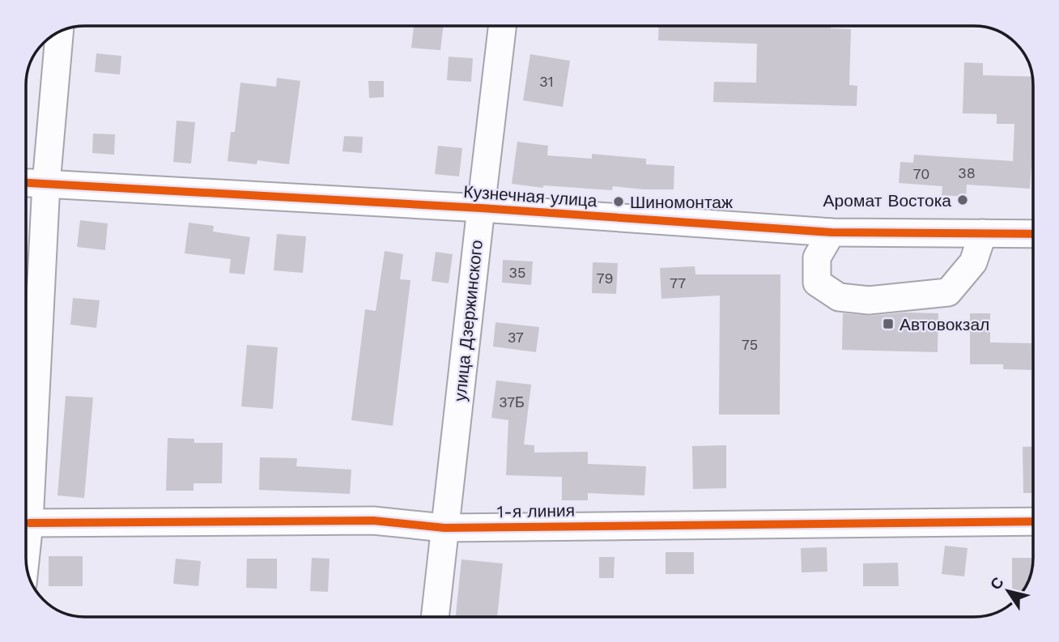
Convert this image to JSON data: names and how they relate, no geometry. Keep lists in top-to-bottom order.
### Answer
{
  "streets": {
    "street": ["Кузнечная улица", "улица Дзержинского", "1-я линия"]
  },
  "crossings": [
    ["Кузнечная улица", "улица Дзержинского"],
    ["улица Дзержинского", "1-я линия"]
  ],
  "places": {
    "other": ["Аромат Востока", "Шиномонтаж"],
    "transit": ["Автовокзал"]
  },
  "house_numbers": [
    "31",
    "38",
    "70",
    "35",
    "79",
    "77",
    "37",
    "75",
    "37Б"
  ],
  "north": "top left"
}
